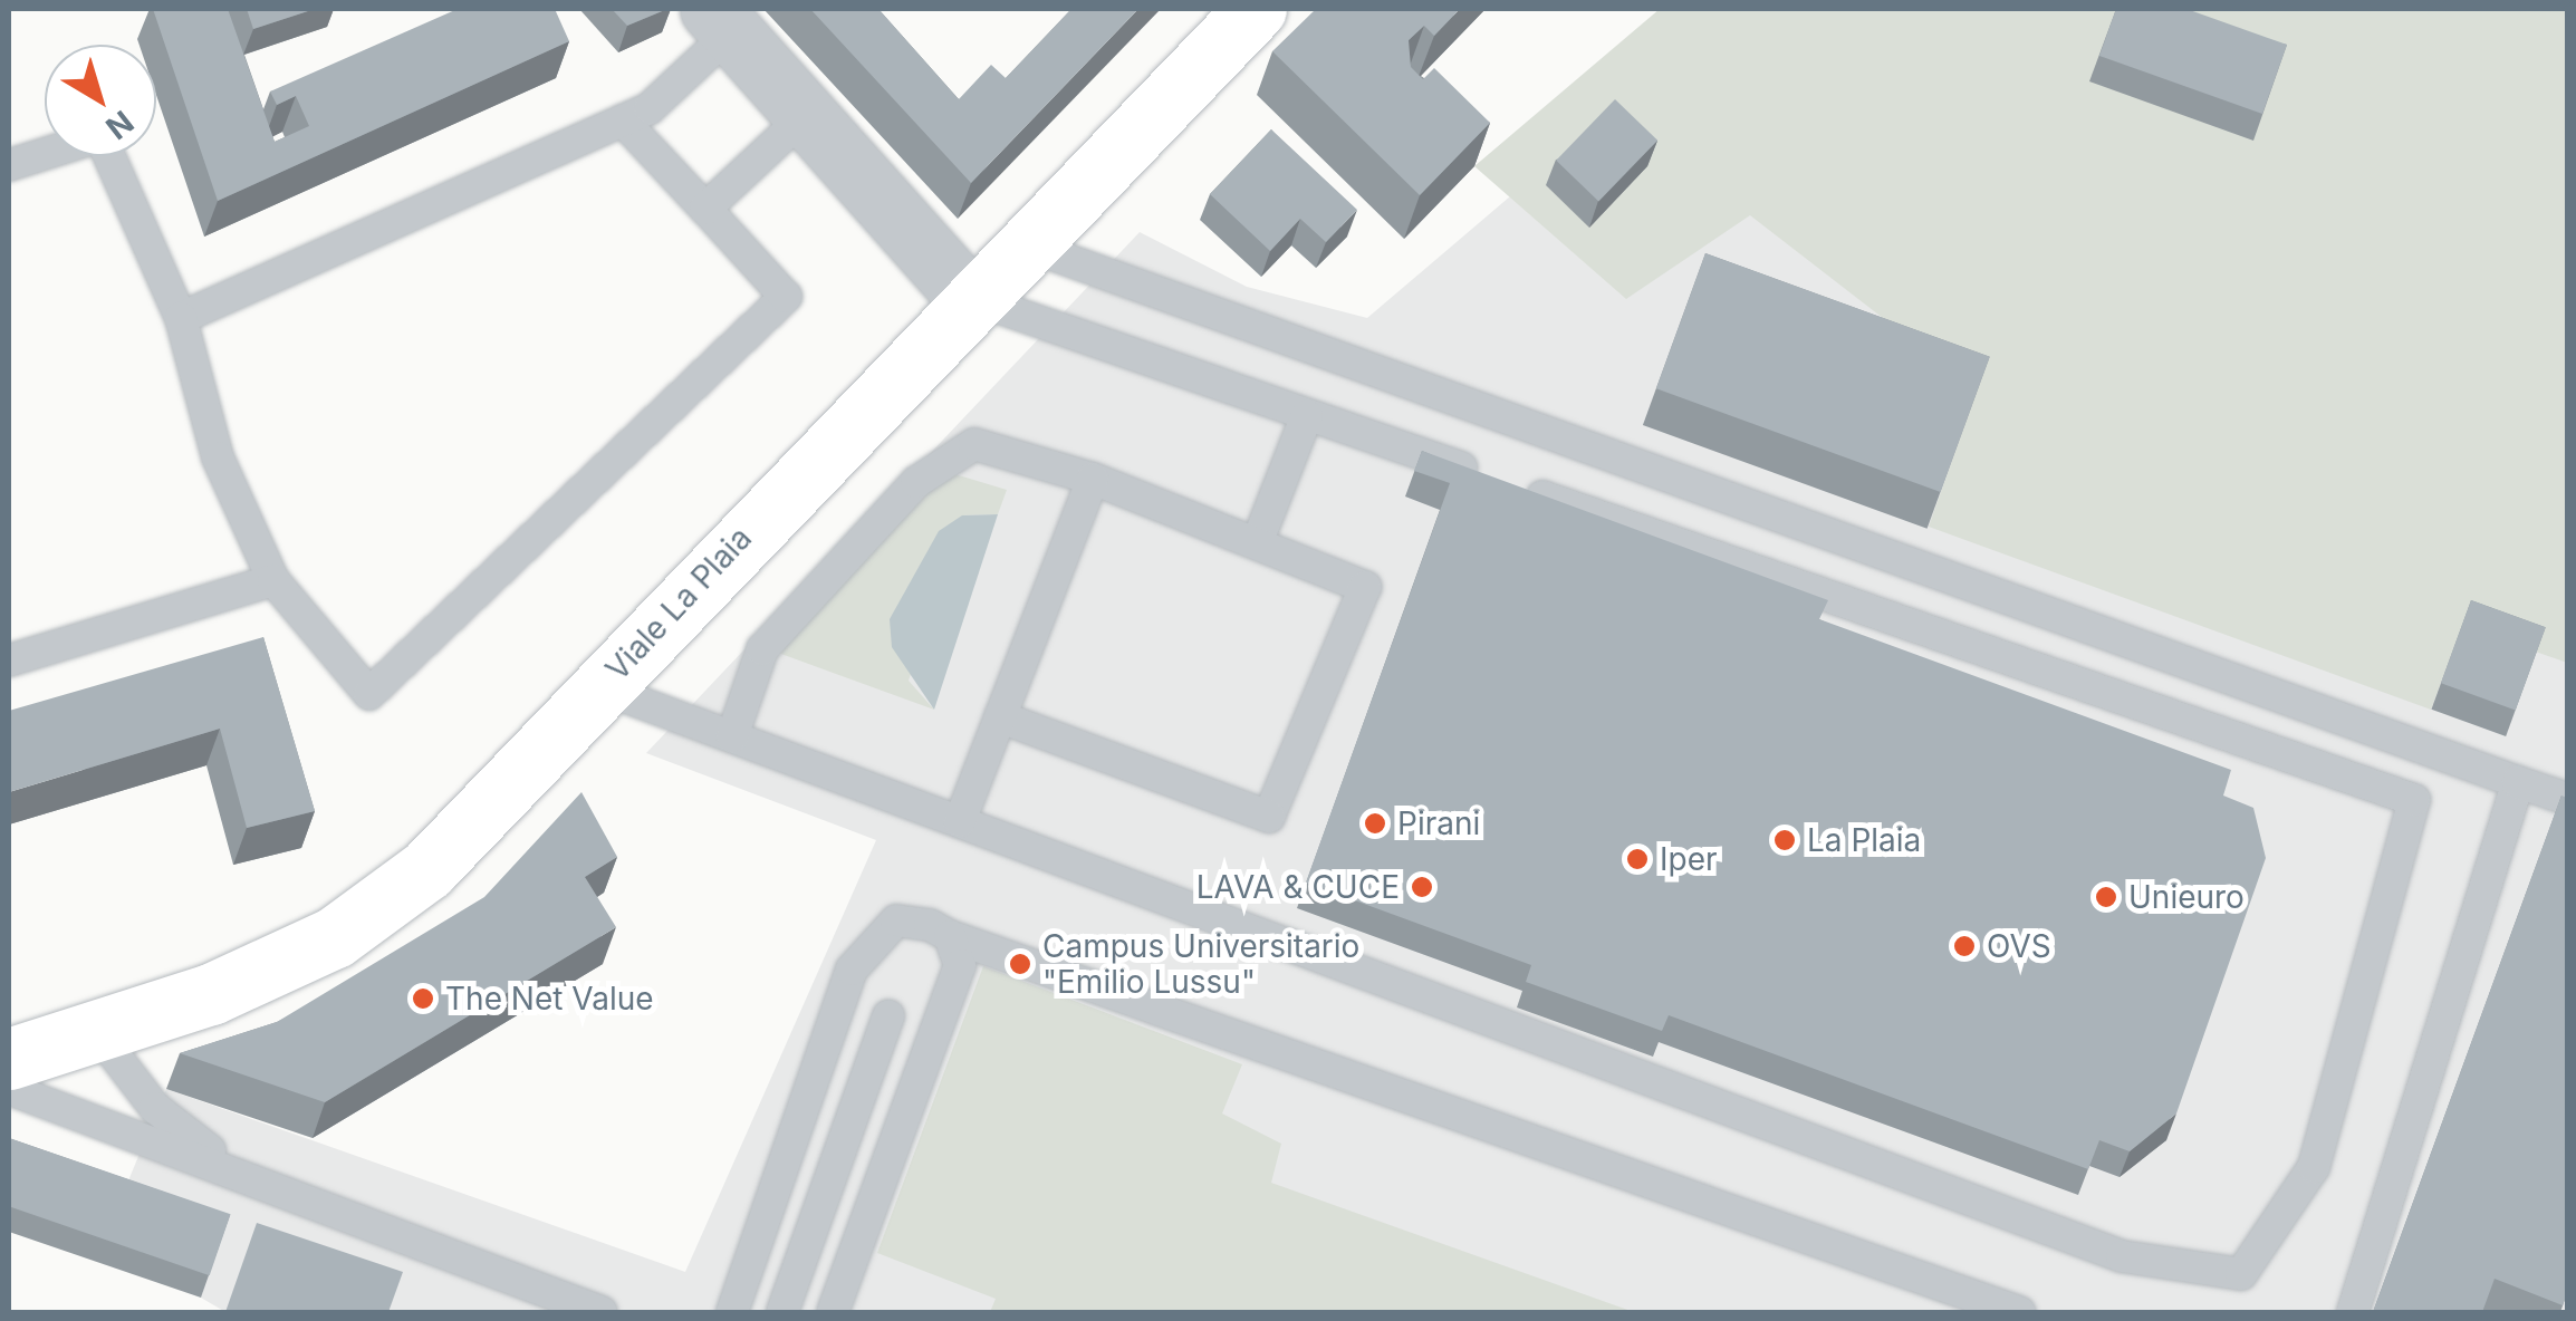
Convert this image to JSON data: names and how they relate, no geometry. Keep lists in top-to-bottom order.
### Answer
{
  "streets": {
    "main road": ["Viale La Plaia"]
  },
  "places": [
    "Pirani",
    "La Plaia",
    "Iper",
    "LAVA & CUCE",
    "Unieuro",
    "OVS",
    "Campus Universitario \"Emilio Lussu\"",
    "The Net Value"
  ],
  "north": "bottom right"
}
